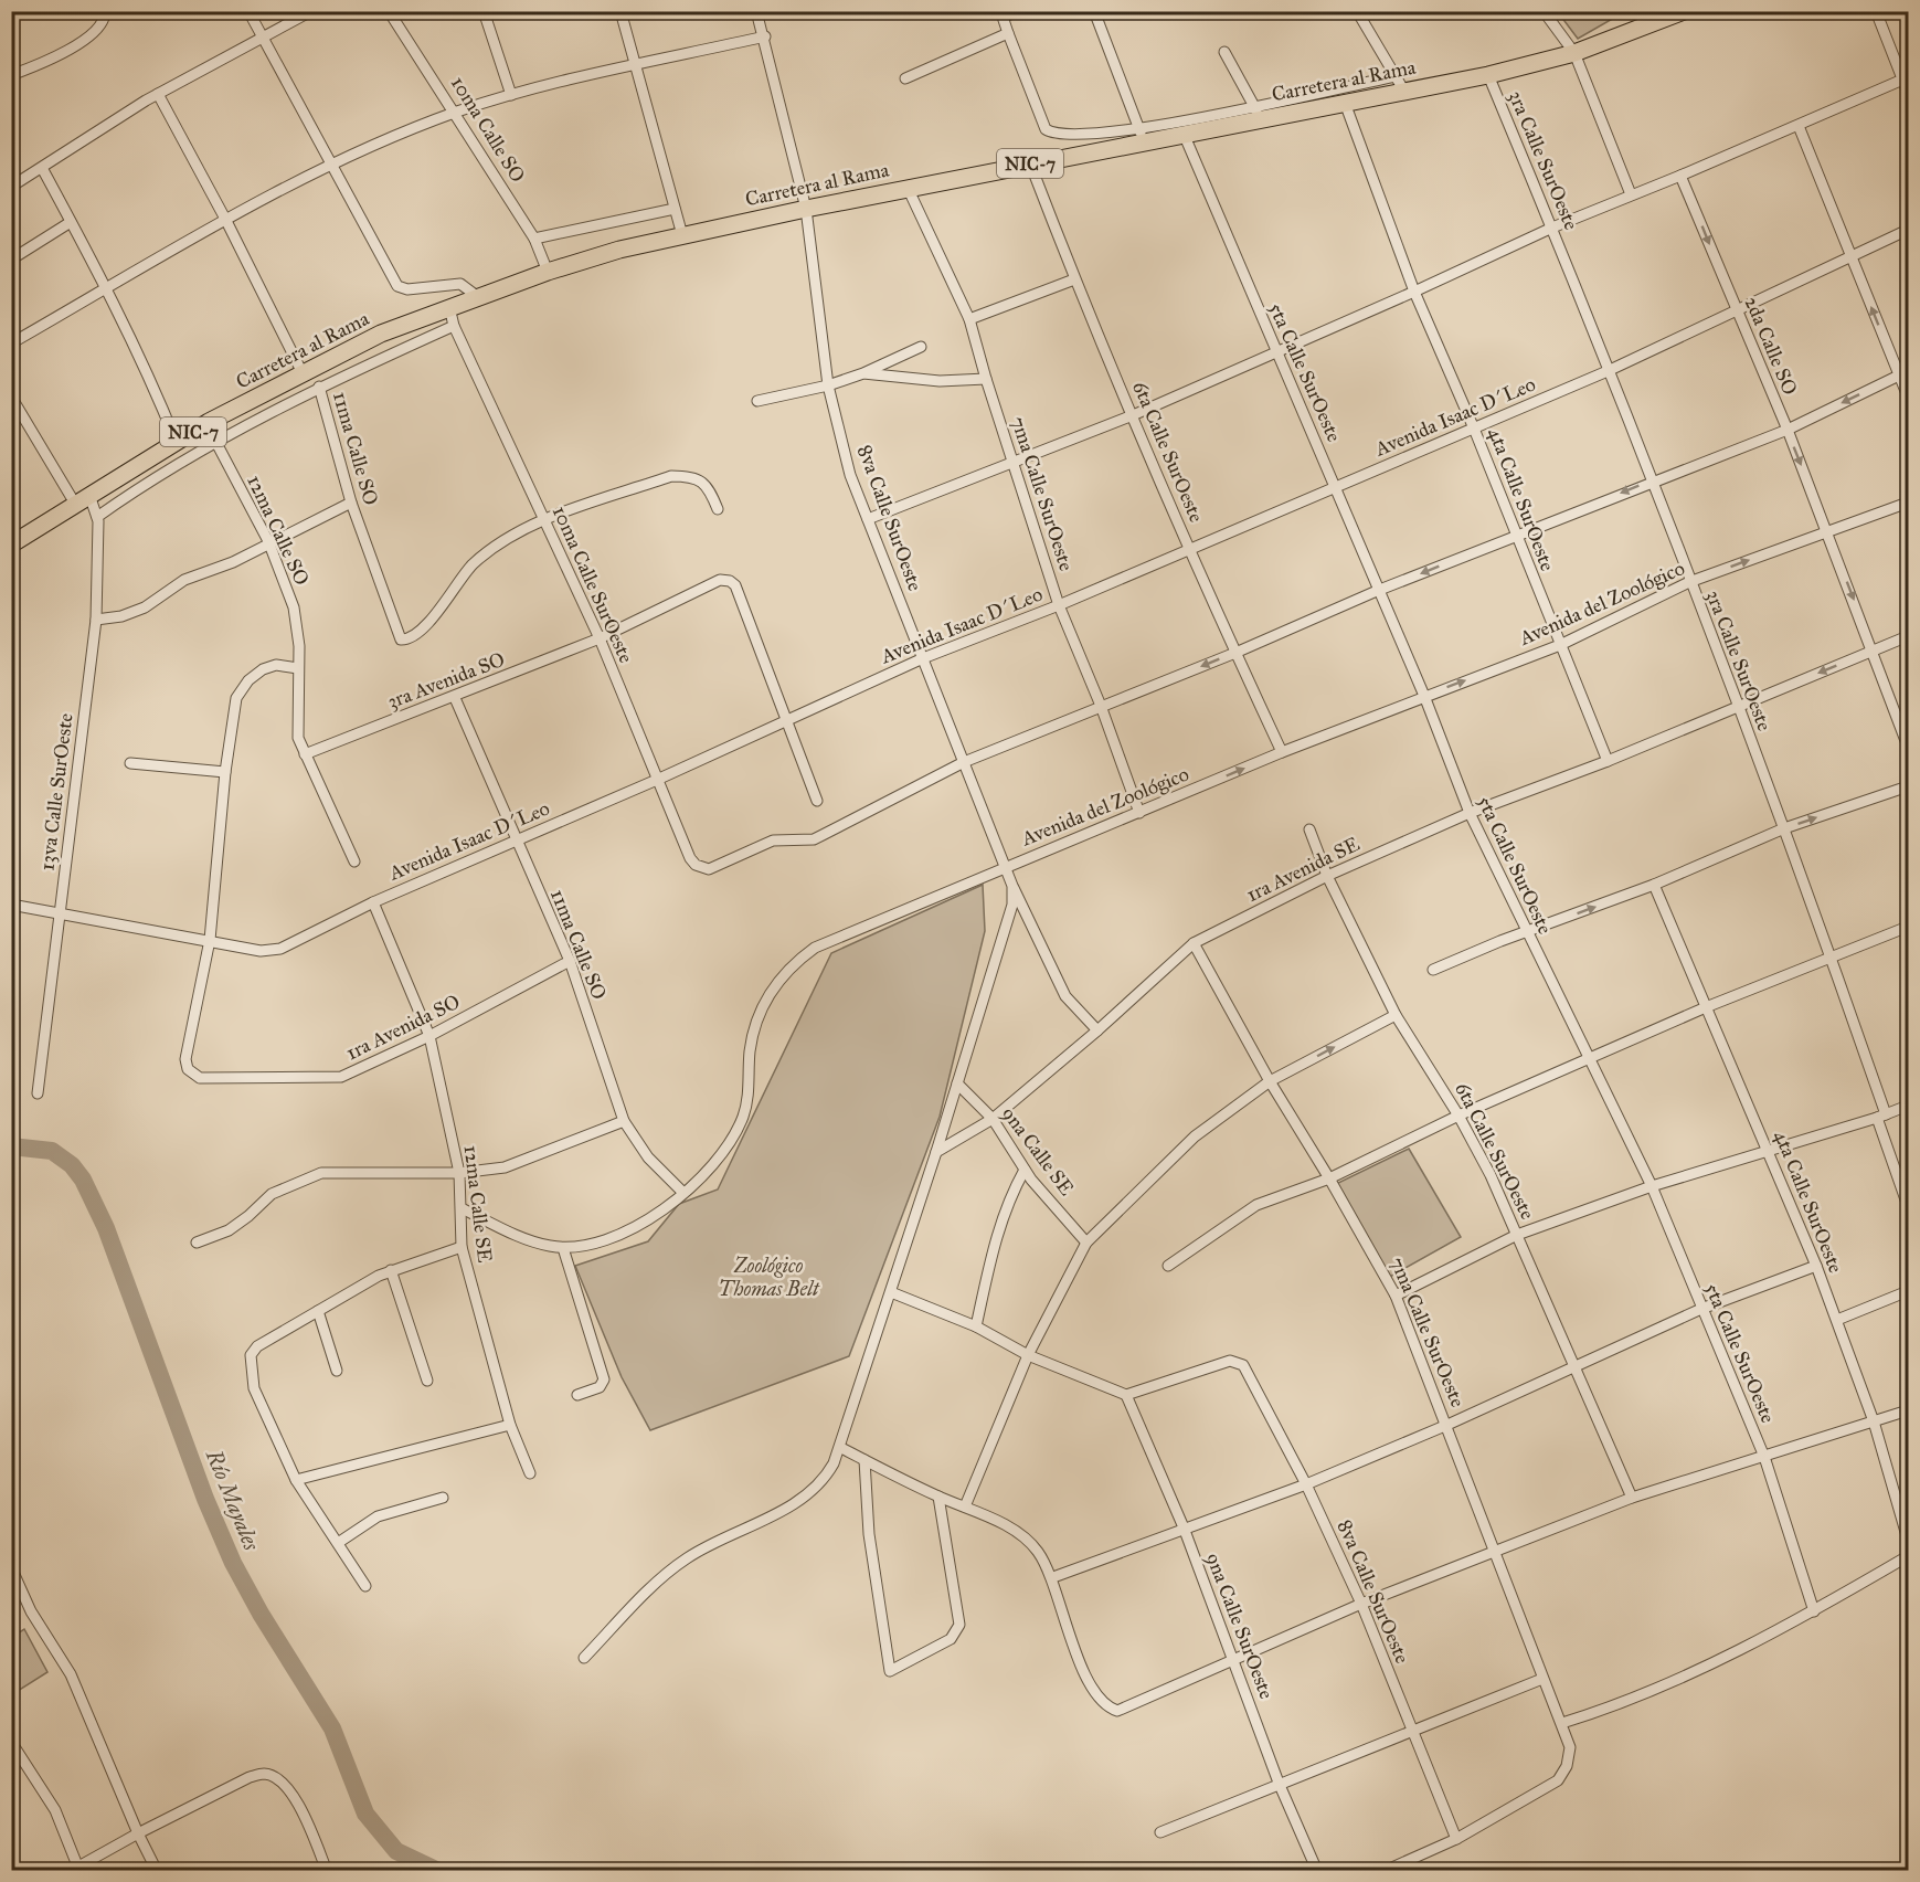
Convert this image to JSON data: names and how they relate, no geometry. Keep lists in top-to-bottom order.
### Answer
{
  "streets": {
    "highway": ["Carretera al Rama", "NIC-7"],
    "street": [
      "10ma Calle SO",
      "3ra Calle SurOeste",
      "2da Calle SO",
      "5ta Calle SurOeste",
      "Avenida Isaac D´Leo",
      "11ma Calle SO",
      "6ta Calle SurOeste",
      "7ma Calle SurOeste",
      "4ta Calle SurOeste",
      "8va Calle SurOeste",
      "12ma Calle SO",
      "10ma Calle SurOeste",
      "Avenida del Zoológico",
      "3ra Avenida SO",
      "13va Calle SurOeste",
      "1ra Avenida SE",
      "1ra Avenida SO",
      "9na Calle SE",
      "12ma Calle SE",
      "9na Calle SurOeste"
    ]
  },
  "crossings": [
    ["Carretera al Rama", "10ma Calle SO"],
    ["Carretera al Rama", "3ra Calle SurOeste"],
    ["Carretera al Rama", "5ta Calle SurOeste"],
    ["Carretera al Rama", "6ta Calle SurOeste"],
    ["Carretera al Rama", "7ma Calle SurOeste"],
    ["Carretera al Rama", "4ta Calle SurOeste"],
    ["Carretera al Rama", "8va Calle SurOeste"],
    ["Carretera al Rama", "10ma Calle SurOeste"],
    ["Carretera al Rama", "13va Calle SurOeste"],
    ["3ra Calle SurOeste", "Avenida Isaac D´Leo"],
    ["3ra Calle SurOeste", "Avenida del Zoológico"],
    ["3ra Calle SurOeste", "1ra Avenida SE"],
    ["2da Calle SO", "Avenida Isaac D´Leo"],
    ["2da Calle SO", "Avenida del Zoológico"],
    ["2da Calle SO", "1ra Avenida SE"],
    ["5ta Calle SurOeste", "Avenida Isaac D´Leo"],
    ["5ta Calle SurOeste", "Avenida del Zoológico"],
    ["5ta Calle SurOeste", "1ra Avenida SE"],
    ["Avenida Isaac D´Leo", "11ma Calle SO"],
    ["Avenida Isaac D´Leo", "6ta Calle SurOeste"],
    ["Avenida Isaac D´Leo", "7ma Calle SurOeste"],
    ["Avenida Isaac D´Leo", "4ta Calle SurOeste"],
    ["Avenida Isaac D´Leo", "8va Calle SurOeste"],
    ["Avenida Isaac D´Leo", "10ma Calle SurOeste"],
    ["Avenida Isaac D´Leo", "3ra Avenida SO"],
    ["Avenida Isaac D´Leo", "13va Calle SurOeste"],
    ["Avenida Isaac D´Leo", "1ra Avenida SO"],
    ["Avenida Isaac D´Leo", "12ma Calle SE"],
    ["11ma Calle SO", "10ma Calle SurOeste"],
    ["11ma Calle SO", "Avenida del Zoológico"],
    ["11ma Calle SO", "3ra Avenida SO"],
    ["11ma Calle SO", "1ra Avenida SO"],
    ["6ta Calle SurOeste", "Avenida del Zoológico"],
    ["6ta Calle SurOeste", "1ra Avenida SE"],
    ["7ma Calle SurOeste", "8va Calle SurOeste"],
    ["7ma Calle SurOeste", "Avenida del Zoológico"],
    ["7ma Calle SurOeste", "1ra Avenida SE"],
    ["4ta Calle SurOeste", "Avenida del Zoológico"],
    ["4ta Calle SurOeste", "1ra Avenida SE"],
    ["8va Calle SurOeste", "10ma Calle SurOeste"],
    ["8va Calle SurOeste", "Avenida del Zoológico"],
    ["8va Calle SurOeste", "1ra Avenida SE"],
    ["8va Calle SurOeste", "9na Calle SurOeste"],
    ["12ma Calle SO", "3ra Avenida SO"],
    ["10ma Calle SurOeste", "3ra Avenida SO"],
    ["Avenida del Zoológico", "12ma Calle SE"],
    ["1ra Avenida SE", "9na Calle SE"],
    ["1ra Avenida SO", "12ma Calle SE"]
  ],
  "one_way": ["2da Calle SO"],
  "water": ["Río Mayales"],
  "parks": ["Zoológico Thomas Belt"]
}
